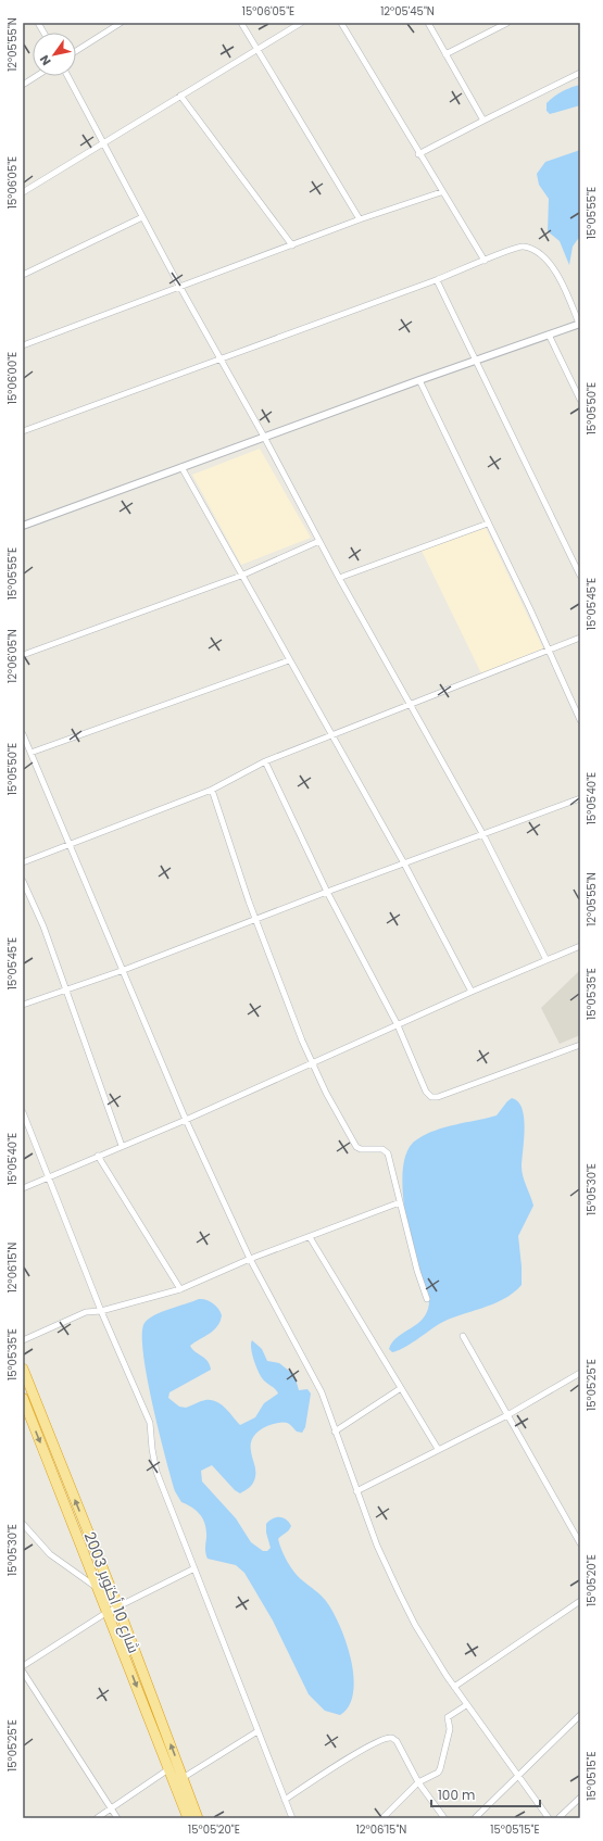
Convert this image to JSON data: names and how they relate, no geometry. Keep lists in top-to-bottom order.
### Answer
{
  "streets": {
    "highway": ["شارع 10 أكتوبر 2003"]
  },
  "scale_bar": "100 m",
  "north": "bottom left",
  "coordinates": [
    "15°06'05\"E",
    "12°05'45\"N",
    "12°05'55\"N",
    "15°05'55\"E",
    "15°06'00\"E",
    "15°05'50\"E",
    "15°05'45\"E",
    "12°06'05\"N",
    "15°05'40\"E",
    "15°05'35\"E",
    "15°05'30\"E",
    "12°06'15\"N",
    "15°05'25\"E",
    "15°05'20\"E",
    "15°05'15\"E"
  ]
}
